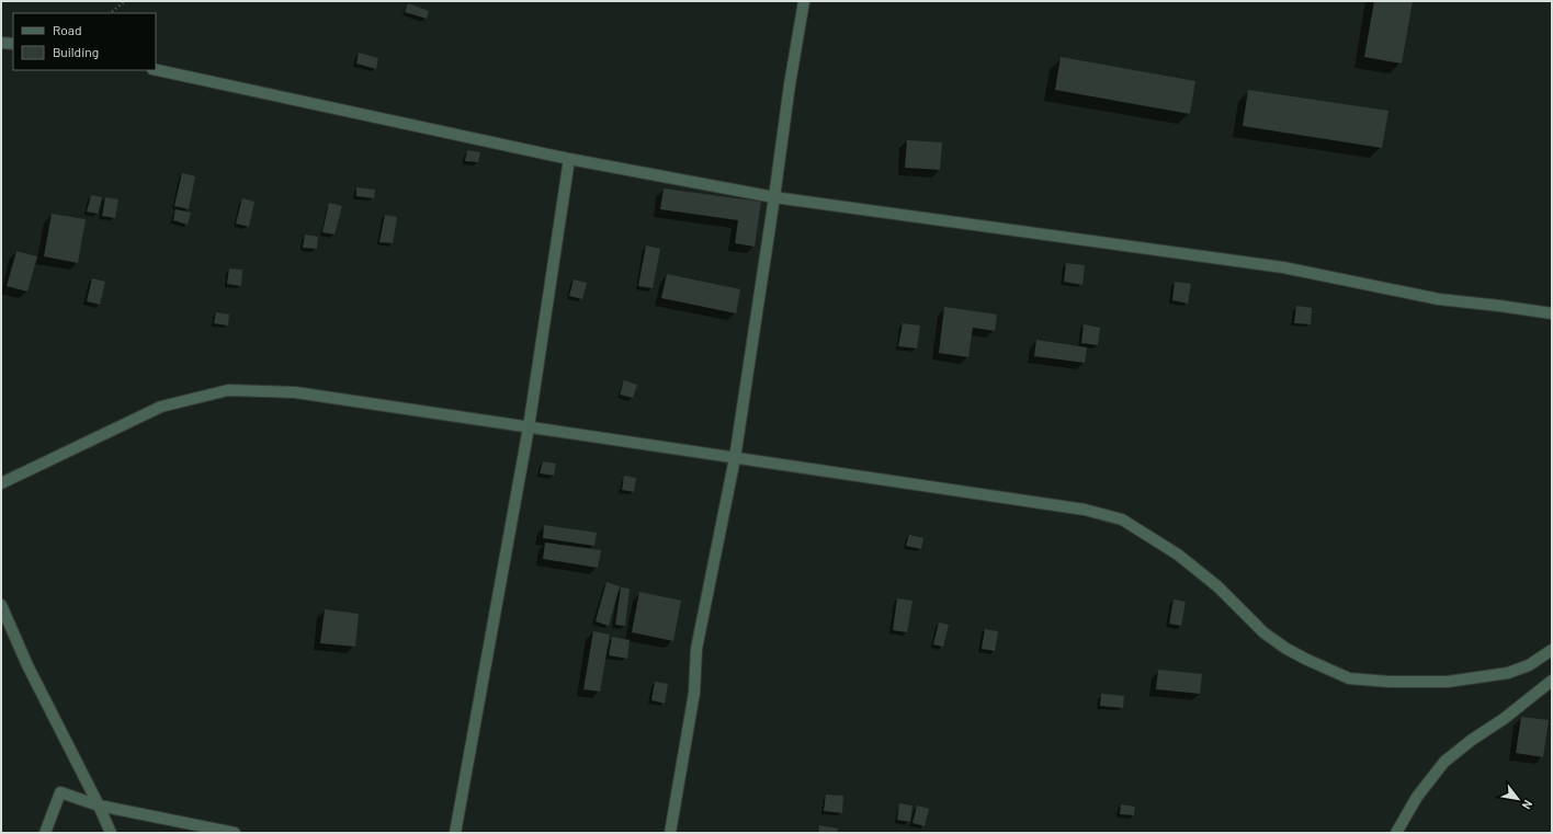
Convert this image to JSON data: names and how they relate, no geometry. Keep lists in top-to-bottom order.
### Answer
{
  "legend": ["Road", "Building"],
  "north": "bottom right"
}
